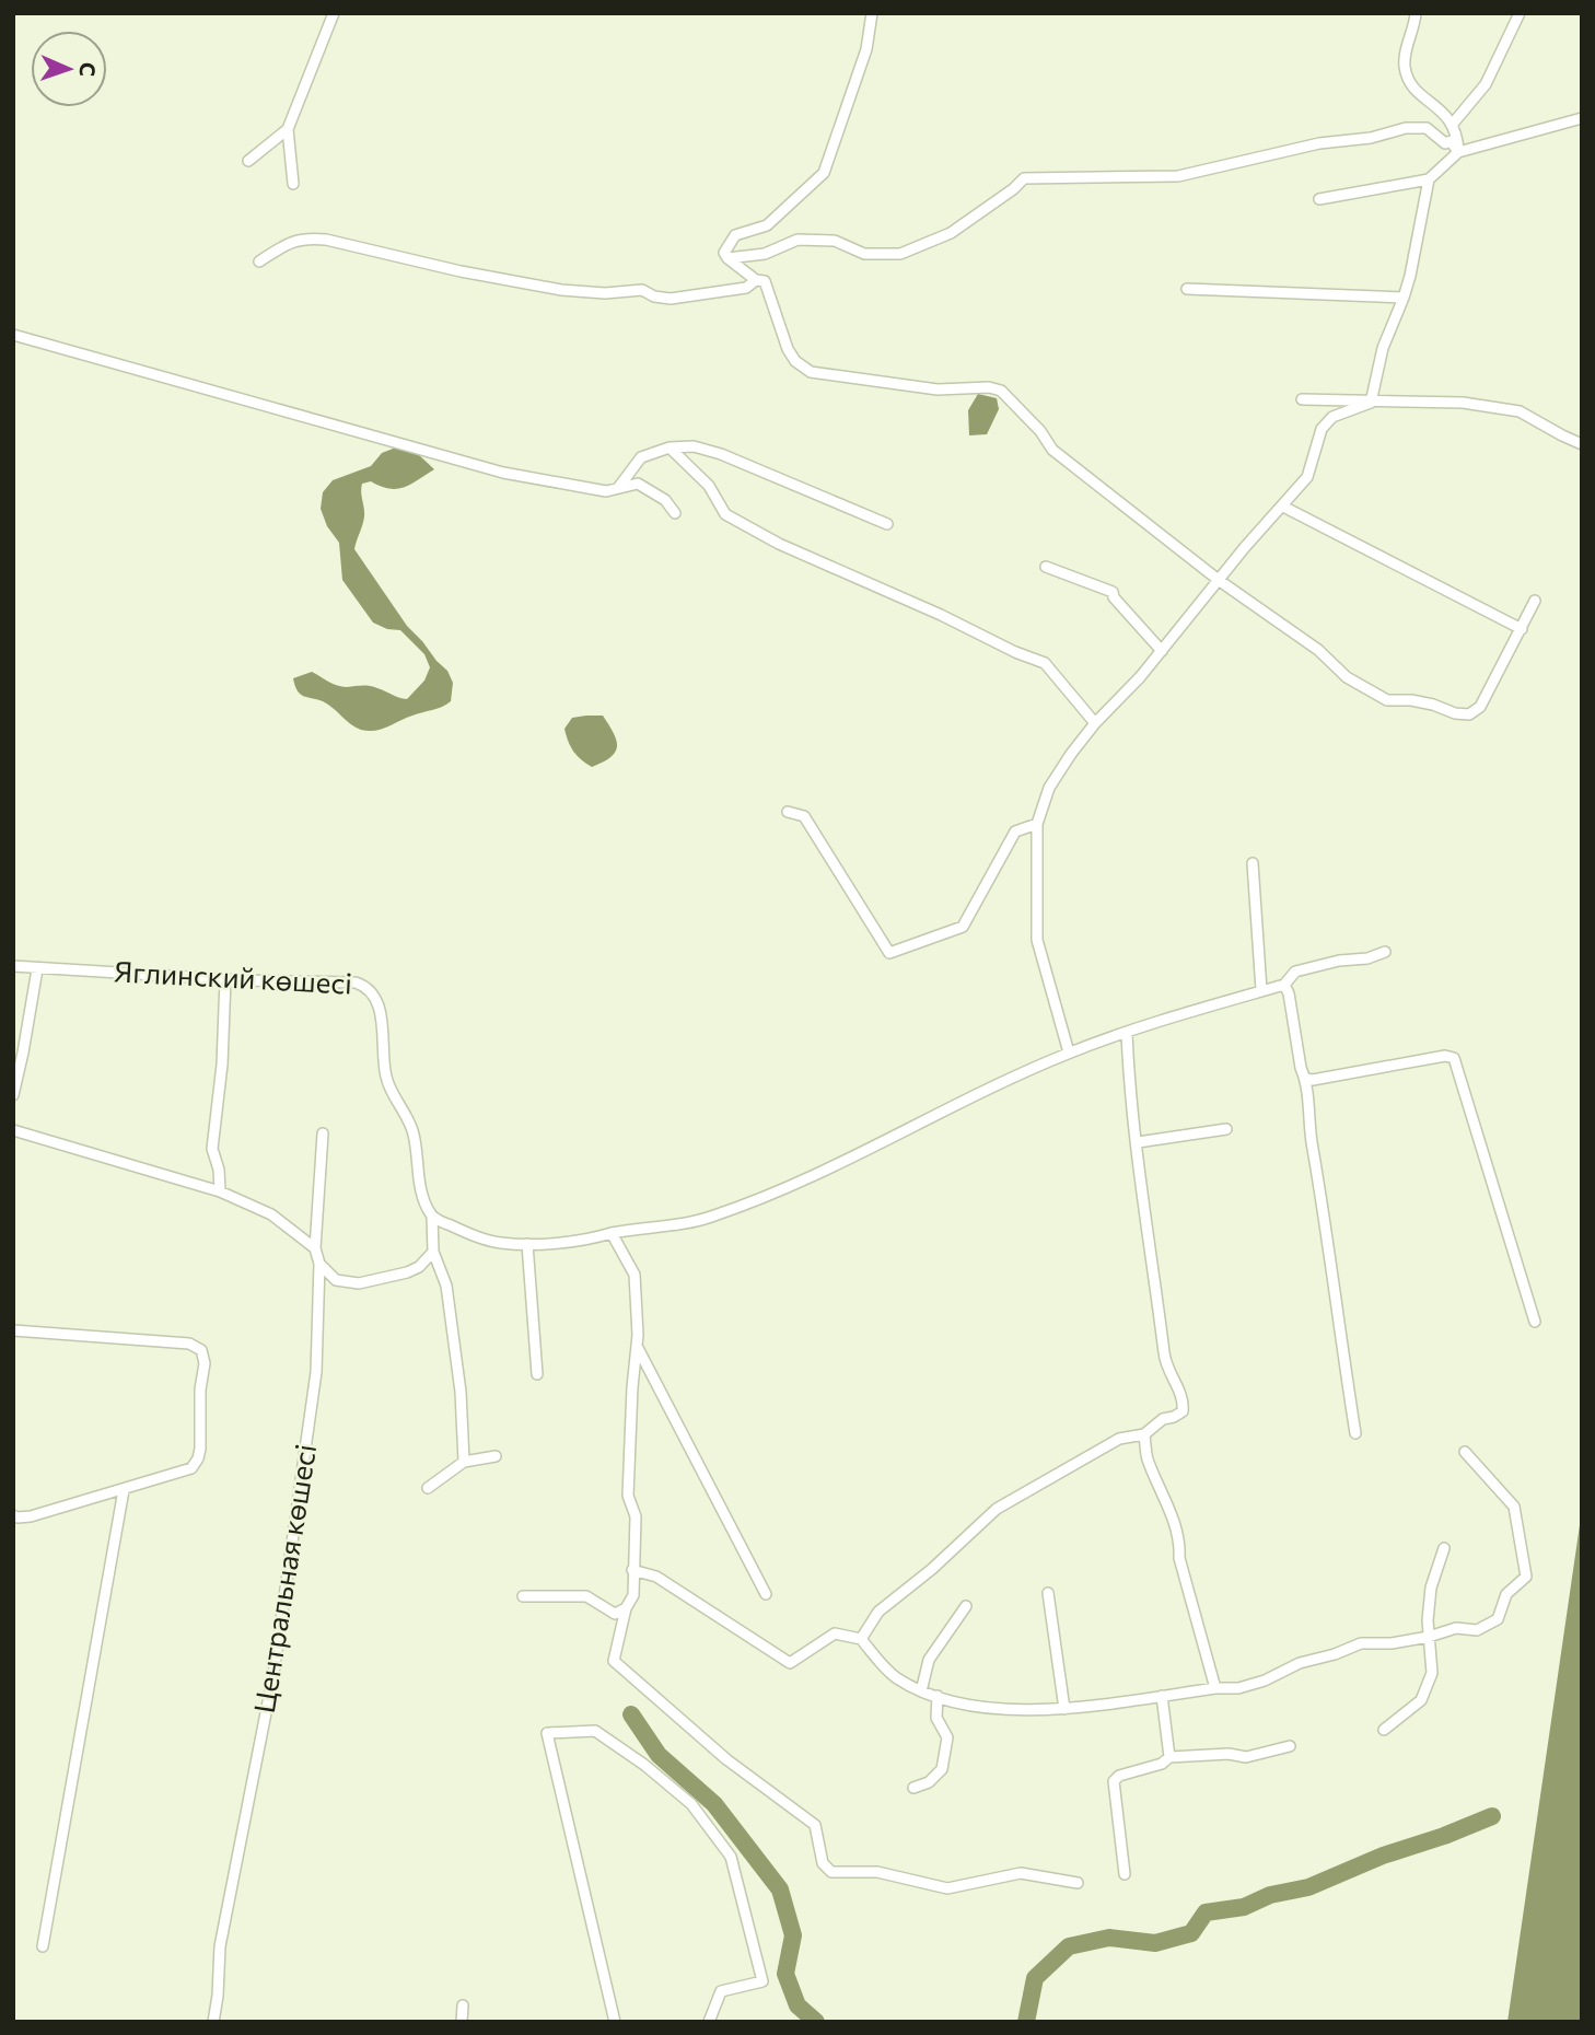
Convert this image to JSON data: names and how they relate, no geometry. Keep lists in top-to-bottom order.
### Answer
{
  "streets": {
    "street": ["Яглинский көшесі", "Центральная көшесі"]
  },
  "north": "right"
}
